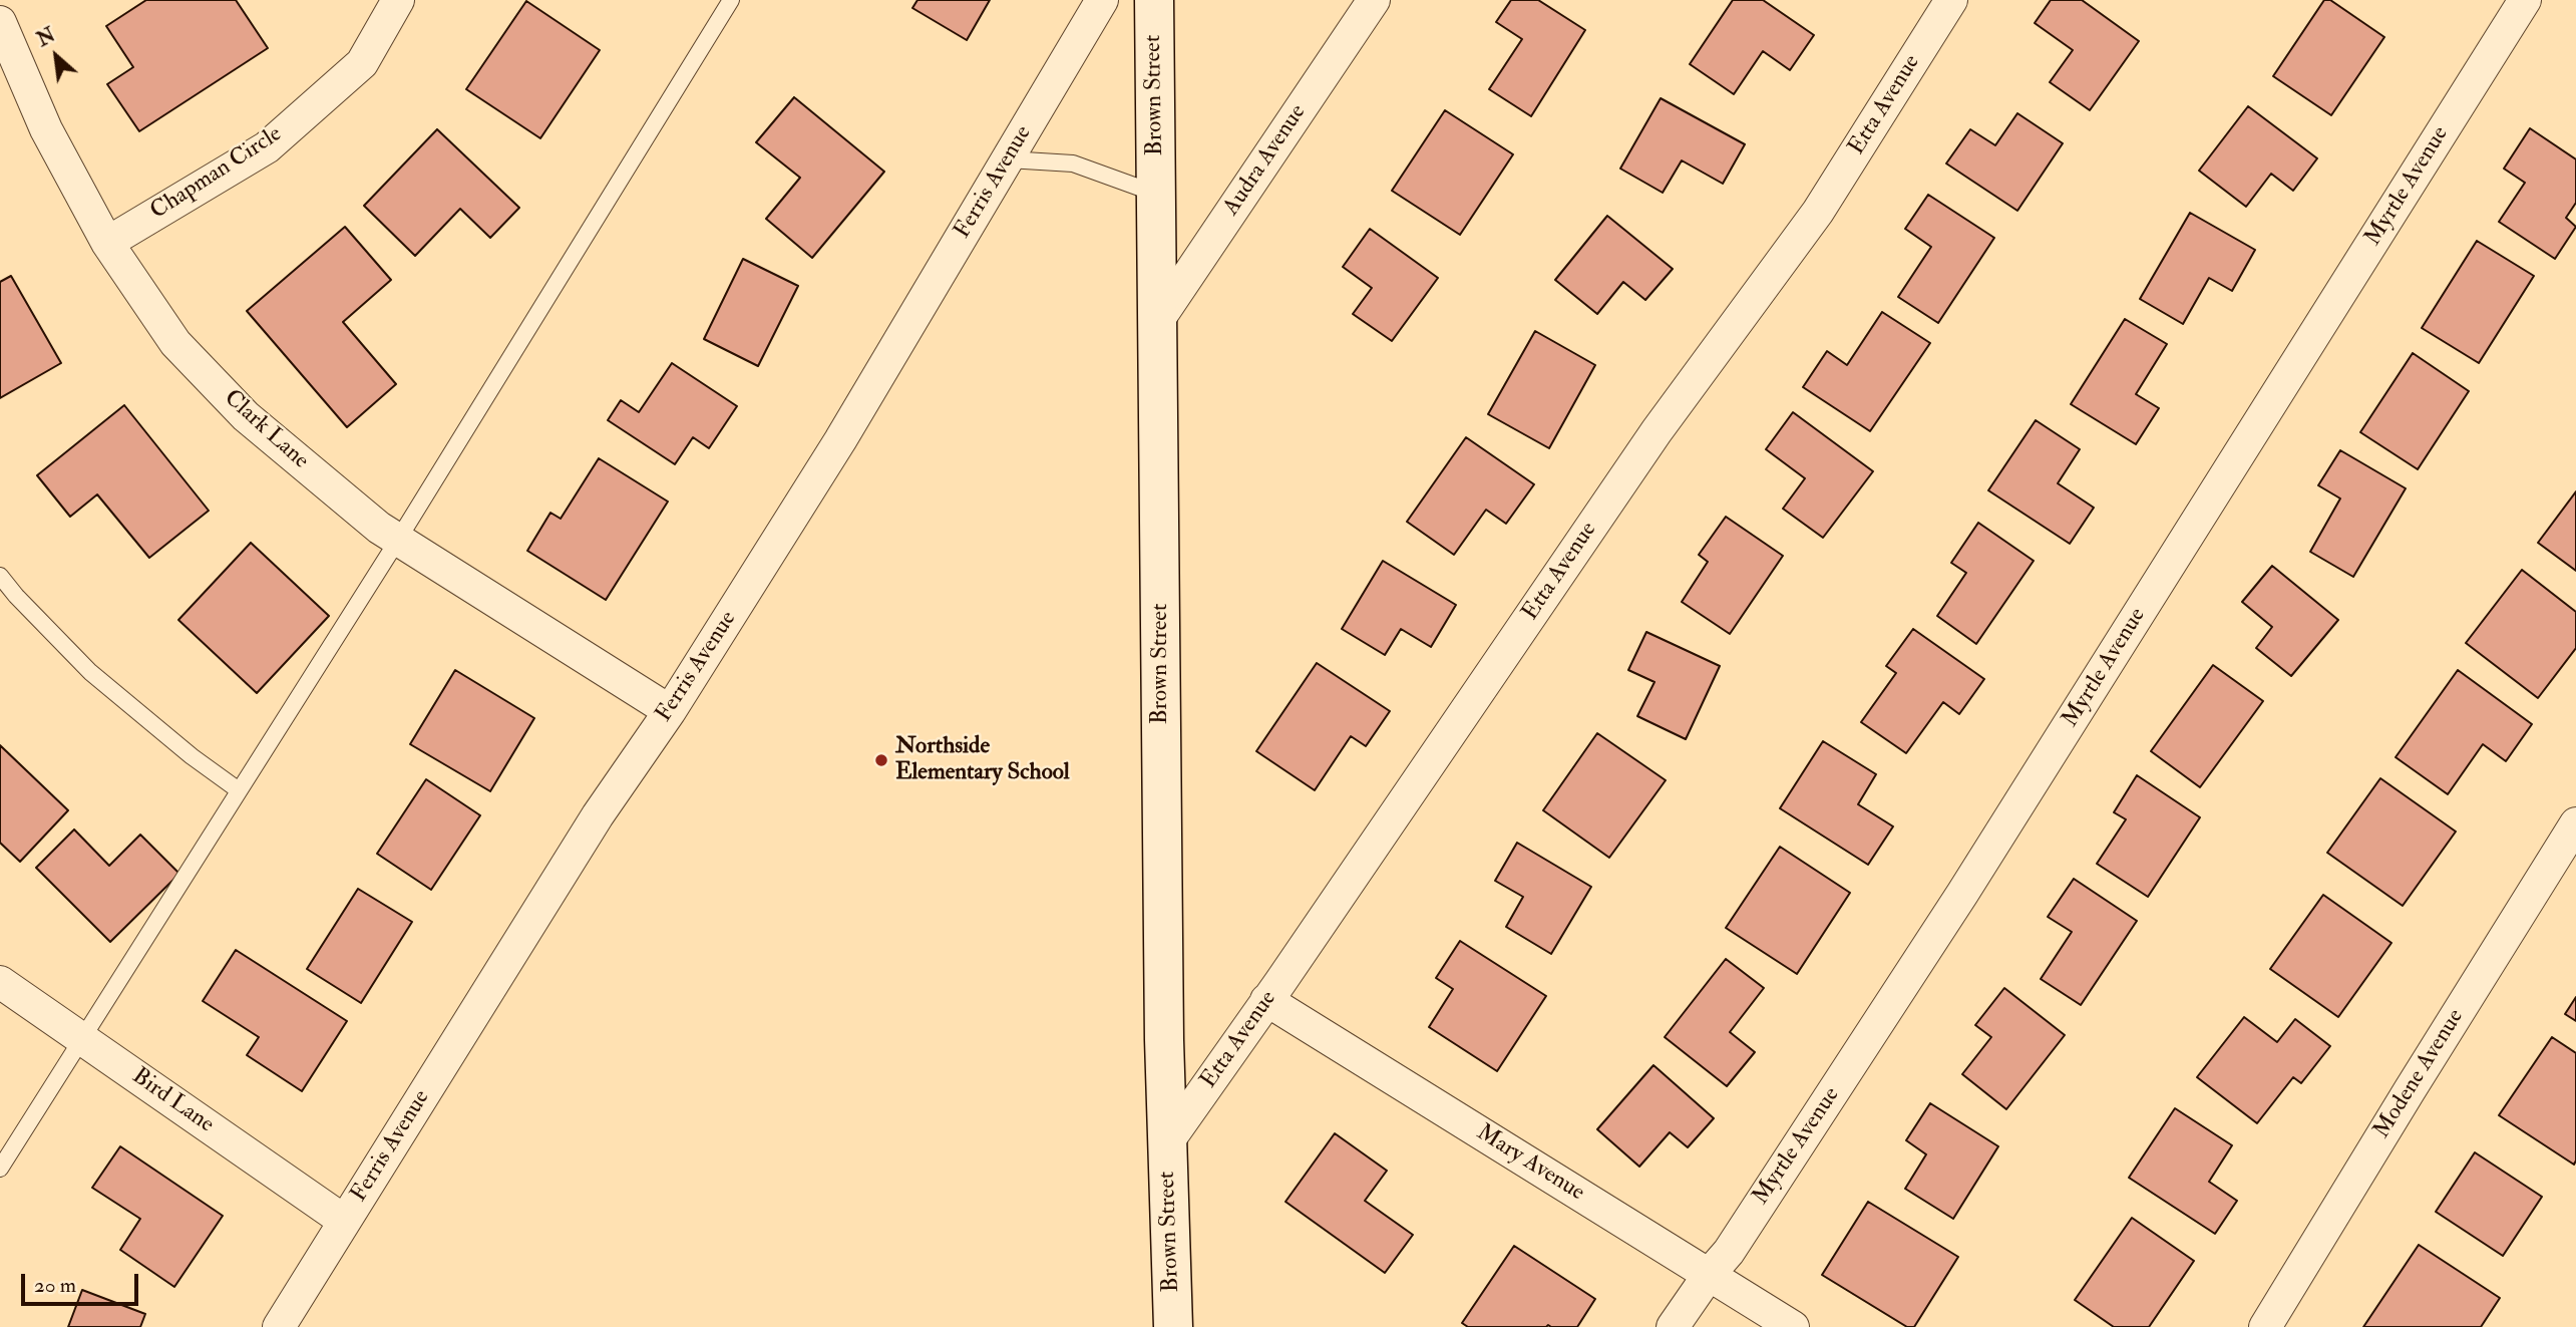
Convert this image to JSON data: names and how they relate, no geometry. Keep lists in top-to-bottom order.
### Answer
{
  "streets": {
    "main road": ["Brown Street"],
    "street": [
      "Etta Avenue",
      "Audra Avenue",
      "Chapman Circle",
      "Ferris Avenue",
      "Myrtle Avenue",
      "Clark Lane",
      "Modene Avenue",
      "Bird Lane",
      "Mary Avenue"
    ]
  },
  "crossings": [
    ["Brown Street", "Etta Avenue"],
    ["Brown Street", "Audra Avenue"],
    ["Etta Avenue", "Mary Avenue"],
    ["Chapman Circle", "Clark Lane"],
    ["Ferris Avenue", "Clark Lane"],
    ["Ferris Avenue", "Bird Lane"],
    ["Myrtle Avenue", "Mary Avenue"]
  ],
  "places": ["Northside Elementary School"],
  "scale_bar": "20 m",
  "north": "top left"
}
